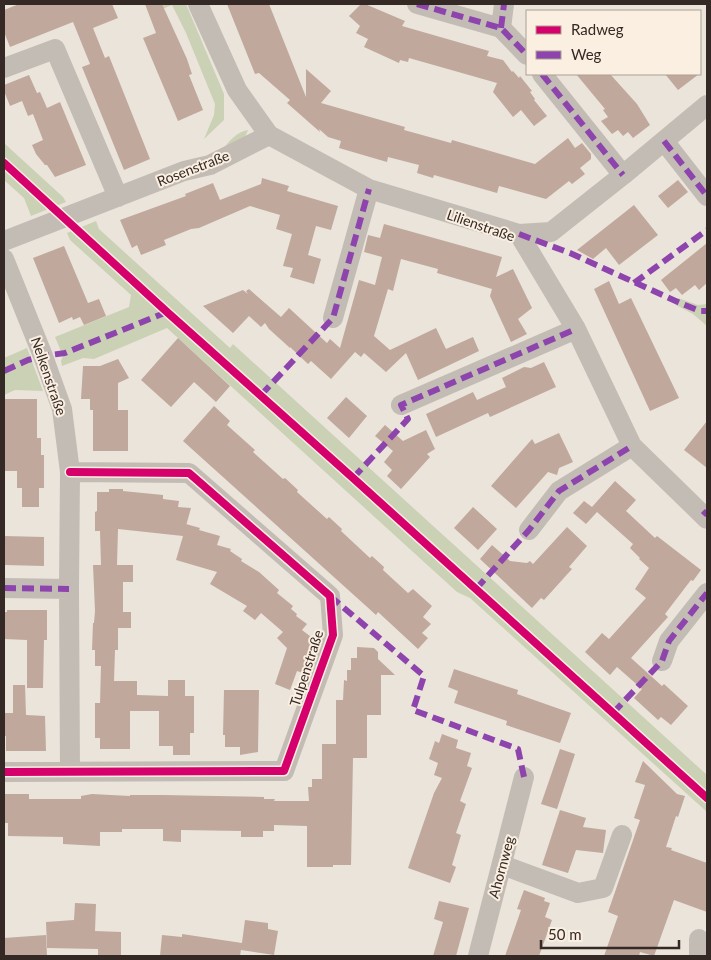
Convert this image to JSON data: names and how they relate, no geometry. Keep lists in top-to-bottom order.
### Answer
{
  "streets": {
    "street": [
      "Rosenstraße",
      "Lilienstraße",
      "Nelkenstraße",
      "Tulpenstraße",
      "Ahornweg"
    ]
  },
  "crossings": [
    ["Rosenstraße", "Lilienstraße"],
    ["Nelkenstraße", "Tulpenstraße"]
  ],
  "legend": ["Radweg", "Weg"],
  "scale_bar": "50 m"
}
